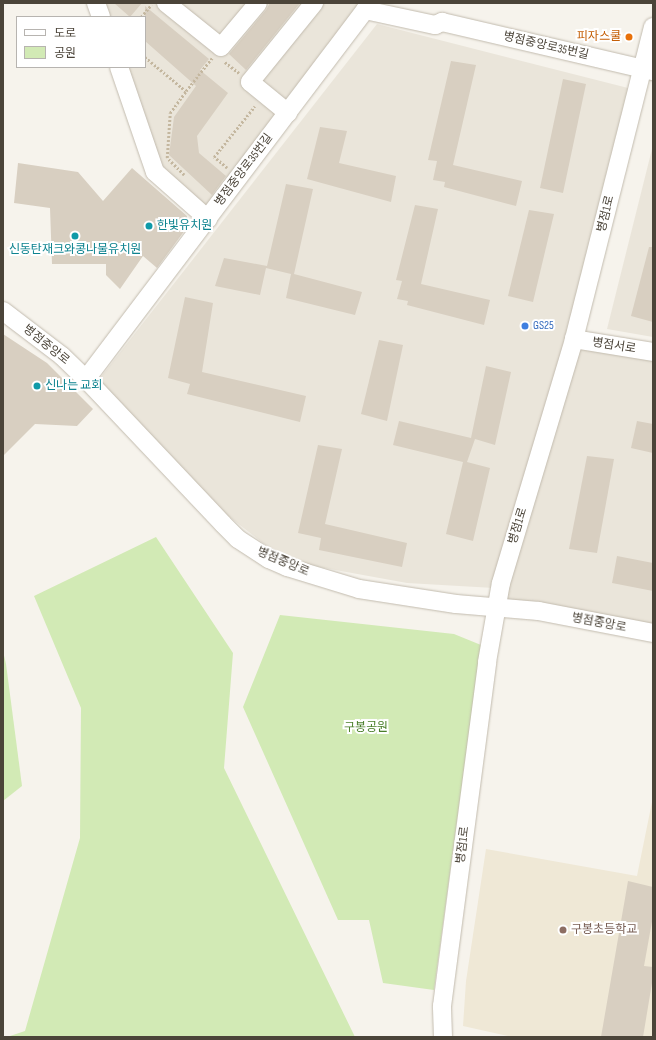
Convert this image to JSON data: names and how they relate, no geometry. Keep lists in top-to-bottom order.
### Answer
{
  "streets": {
    "street": [
      "병점중앙로35번길",
      "병점1로",
      "병점중앙로",
      "병점서로"
    ]
  },
  "crossings": [
    ["병점중앙로35번길", "병점1로"],
    ["병점중앙로35번길", "병점중앙로"],
    ["병점1로", "병점중앙로"],
    ["병점1로", "병점서로"]
  ],
  "parks": ["구봉공원"],
  "places": [
    "피자스쿨",
    "한빛유치원",
    "신동탄재크와콩나물유치원",
    "GS25",
    "신나는 교회",
    "구봉초등학교"
  ],
  "legend": ["도로", "공원"]
}
